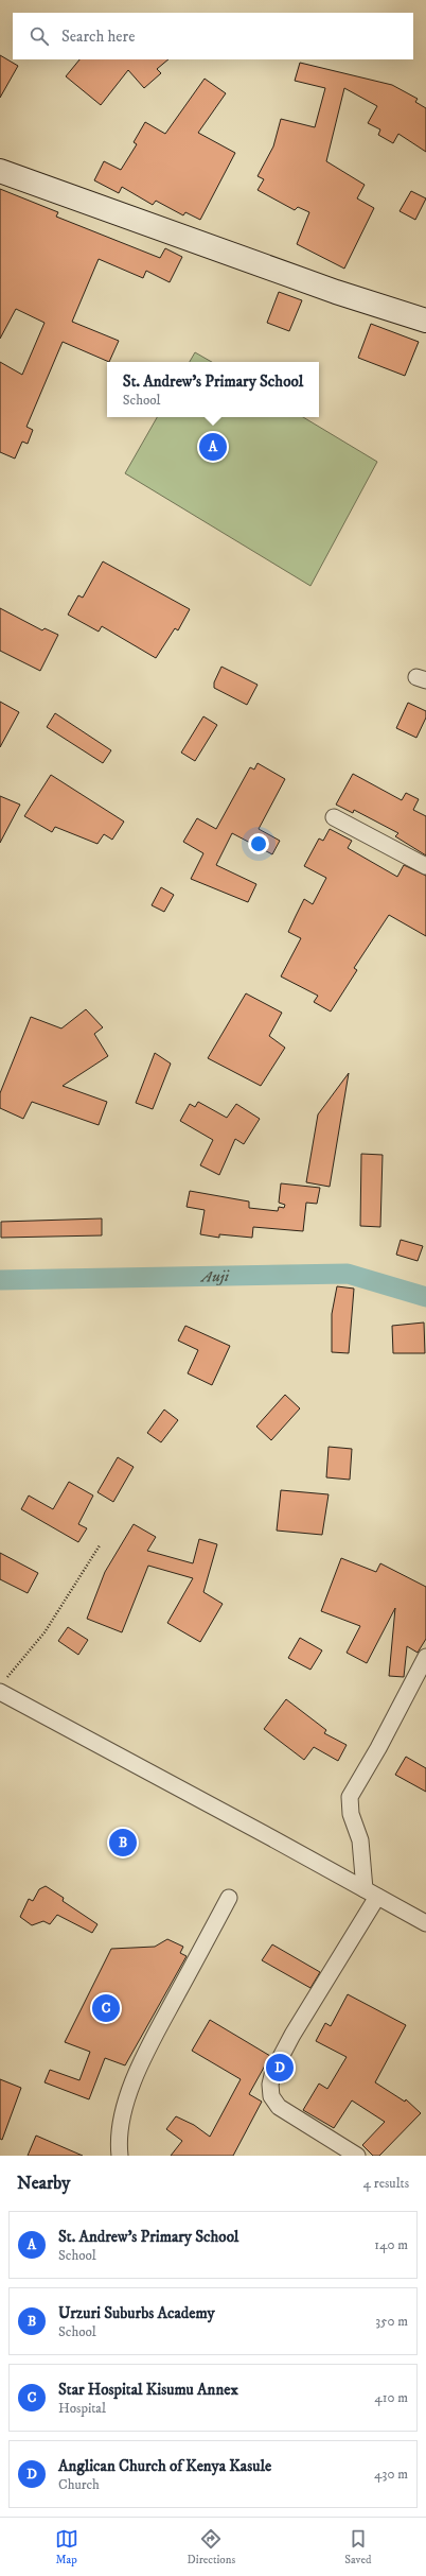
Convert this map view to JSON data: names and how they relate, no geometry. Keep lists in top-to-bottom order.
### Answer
{
  "water": ["Auji"],
  "page": {
    "search": "Search here",
    "popup": ["St. Andrew's Primary School", "School"],
    "pins": [
      "A",
      "B",
      "C",
      "D"
    ],
    "heading": ["Nearby", "4 results"],
    "list": [
      {
        "mark": "A",
        "name": "St. Andrew's Primary School",
        "note": "School",
        "value": "140 m"
      },
      {
        "mark": "B",
        "name": "Urzuri Suburbs Academy",
        "note": "School",
        "value": "350 m"
      },
      {
        "mark": "C",
        "name": "Star Hospital Kisumu Annex",
        "note": "Hospital",
        "value": "410 m"
      },
      {
        "mark": "D",
        "name": "Anglican Church of Kenya Kasule",
        "note": "Church",
        "value": "430 m"
      }
    ],
    "nav": ["Map", "Directions", "Saved"]
  }
}
